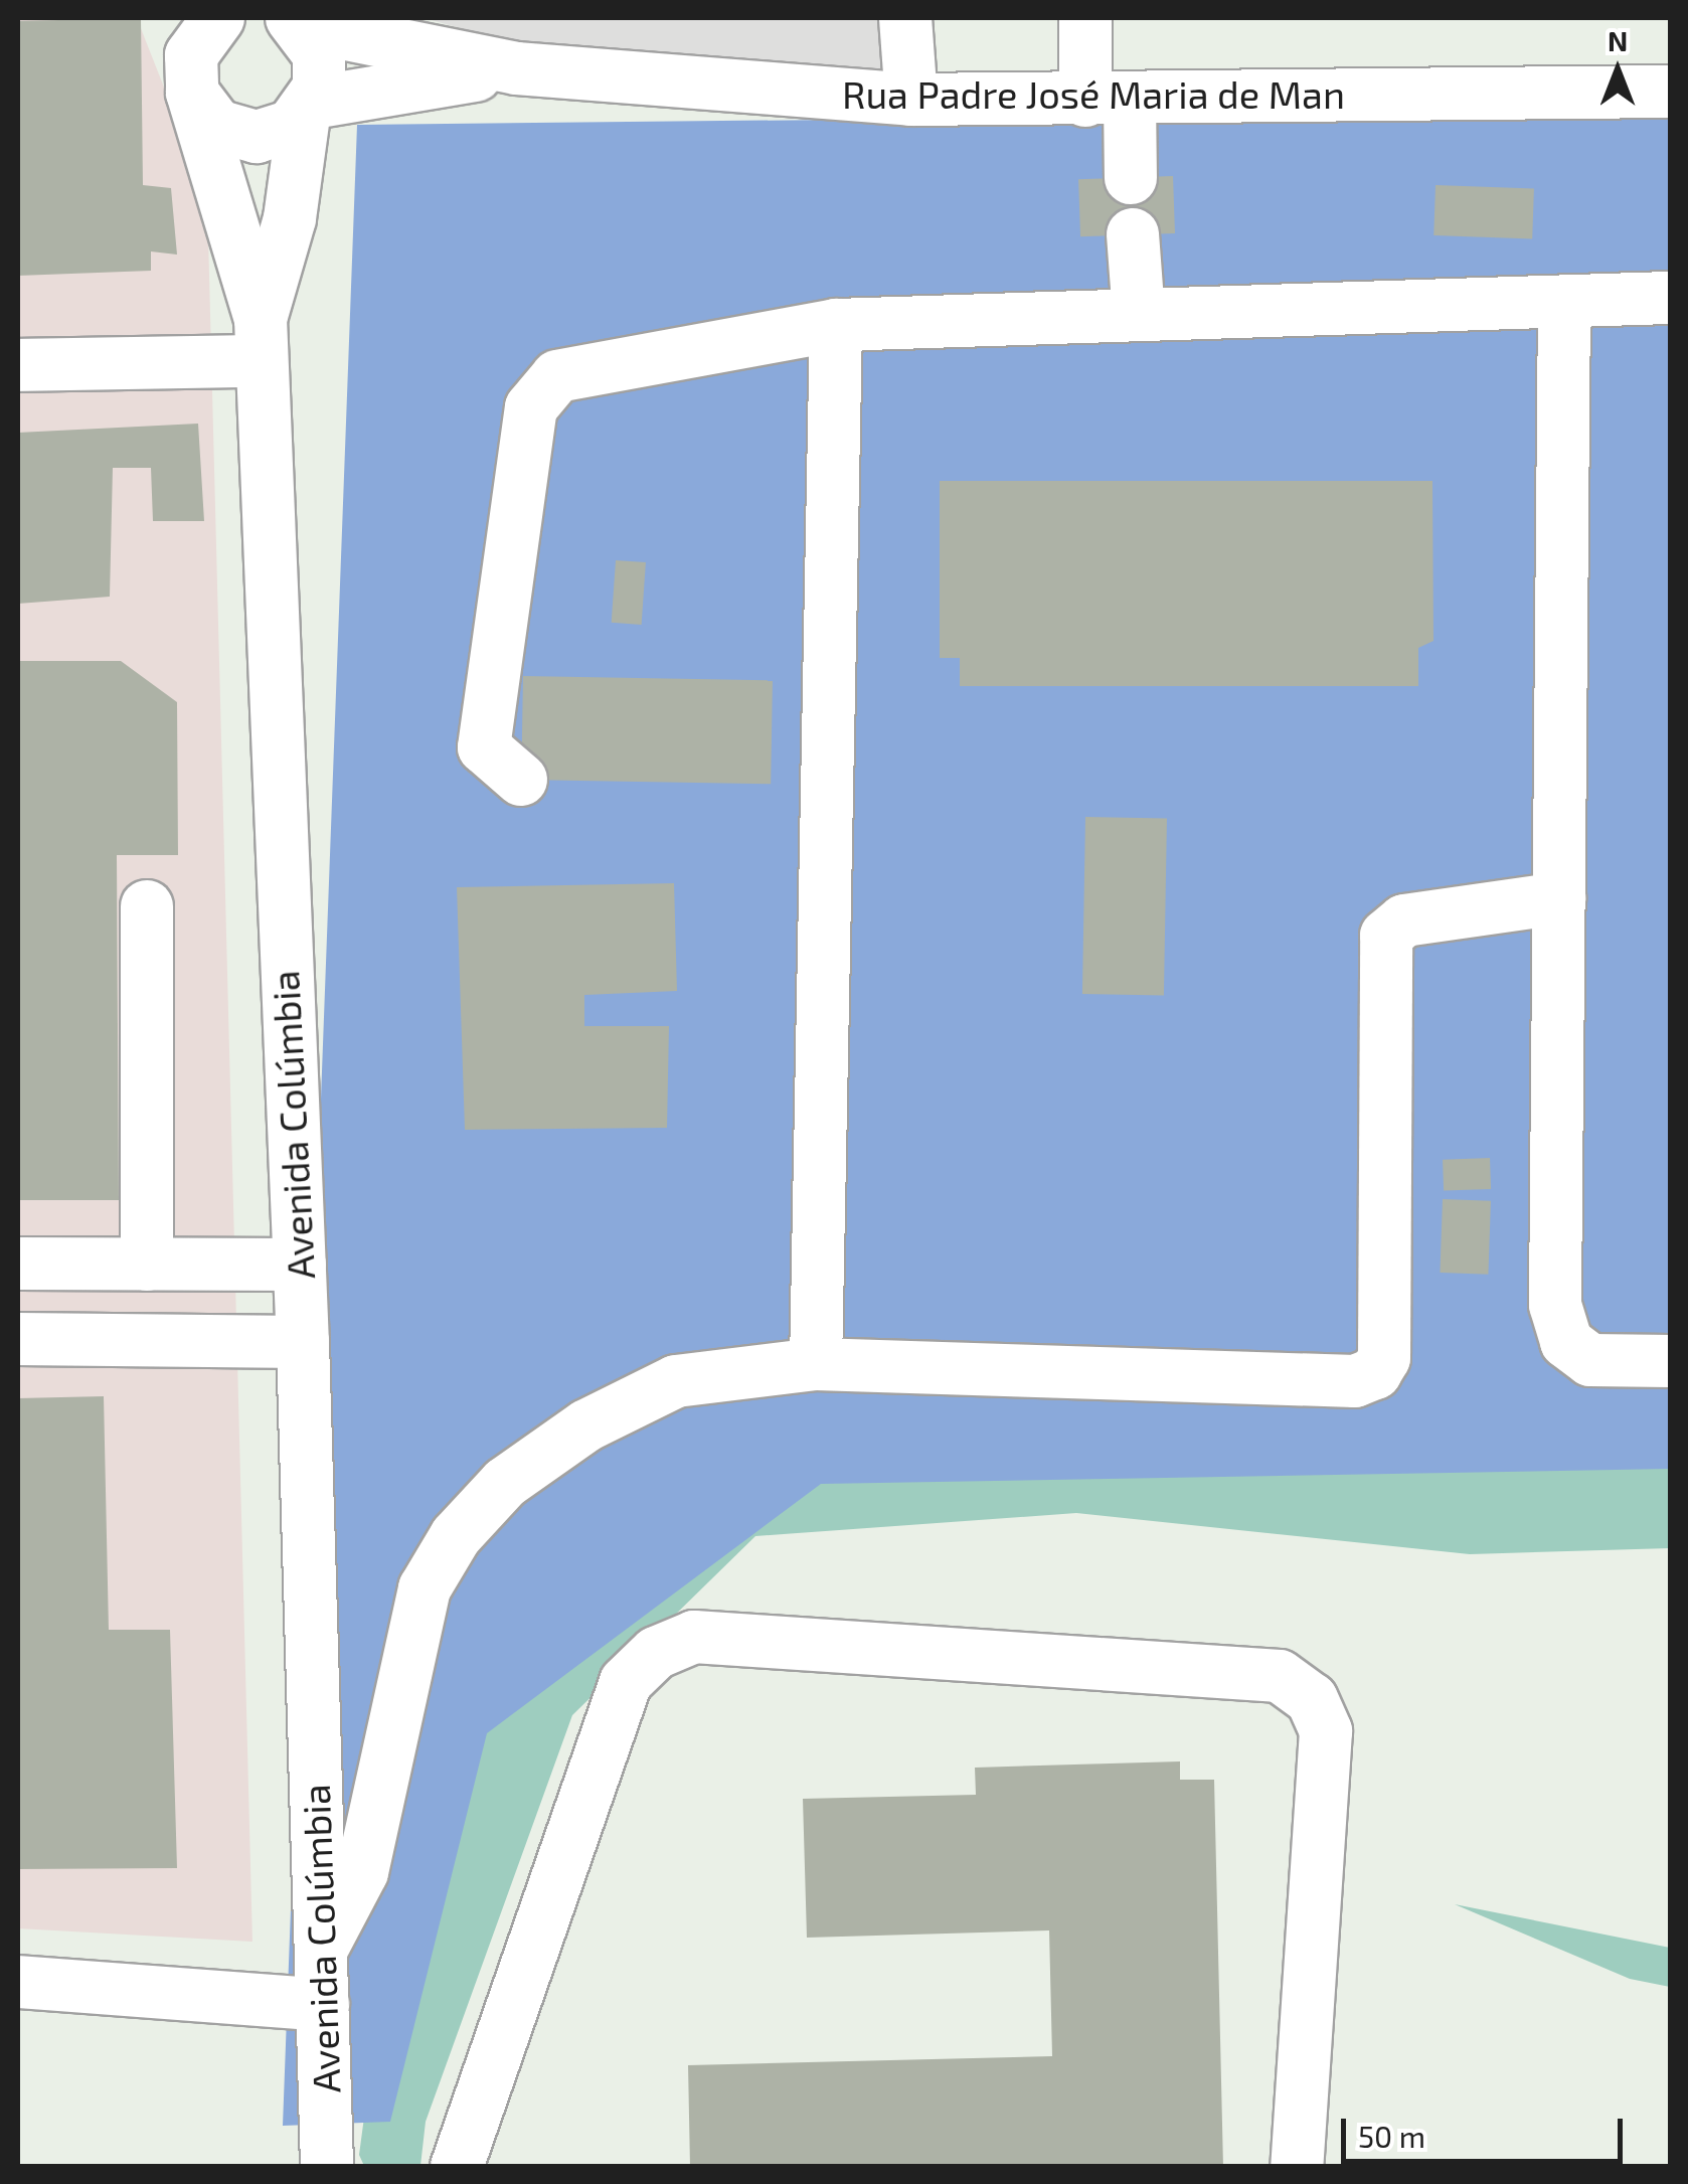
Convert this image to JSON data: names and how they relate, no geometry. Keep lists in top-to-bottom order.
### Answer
{
  "streets": {
    "street": ["Rua Padre José Maria de Man", "Avenida Colúmbia"]
  },
  "crossings": [
    ["Rua Padre José Maria de Man", "Avenida Colúmbia"]
  ],
  "scale_bar": "50 m",
  "north": "top"
}
